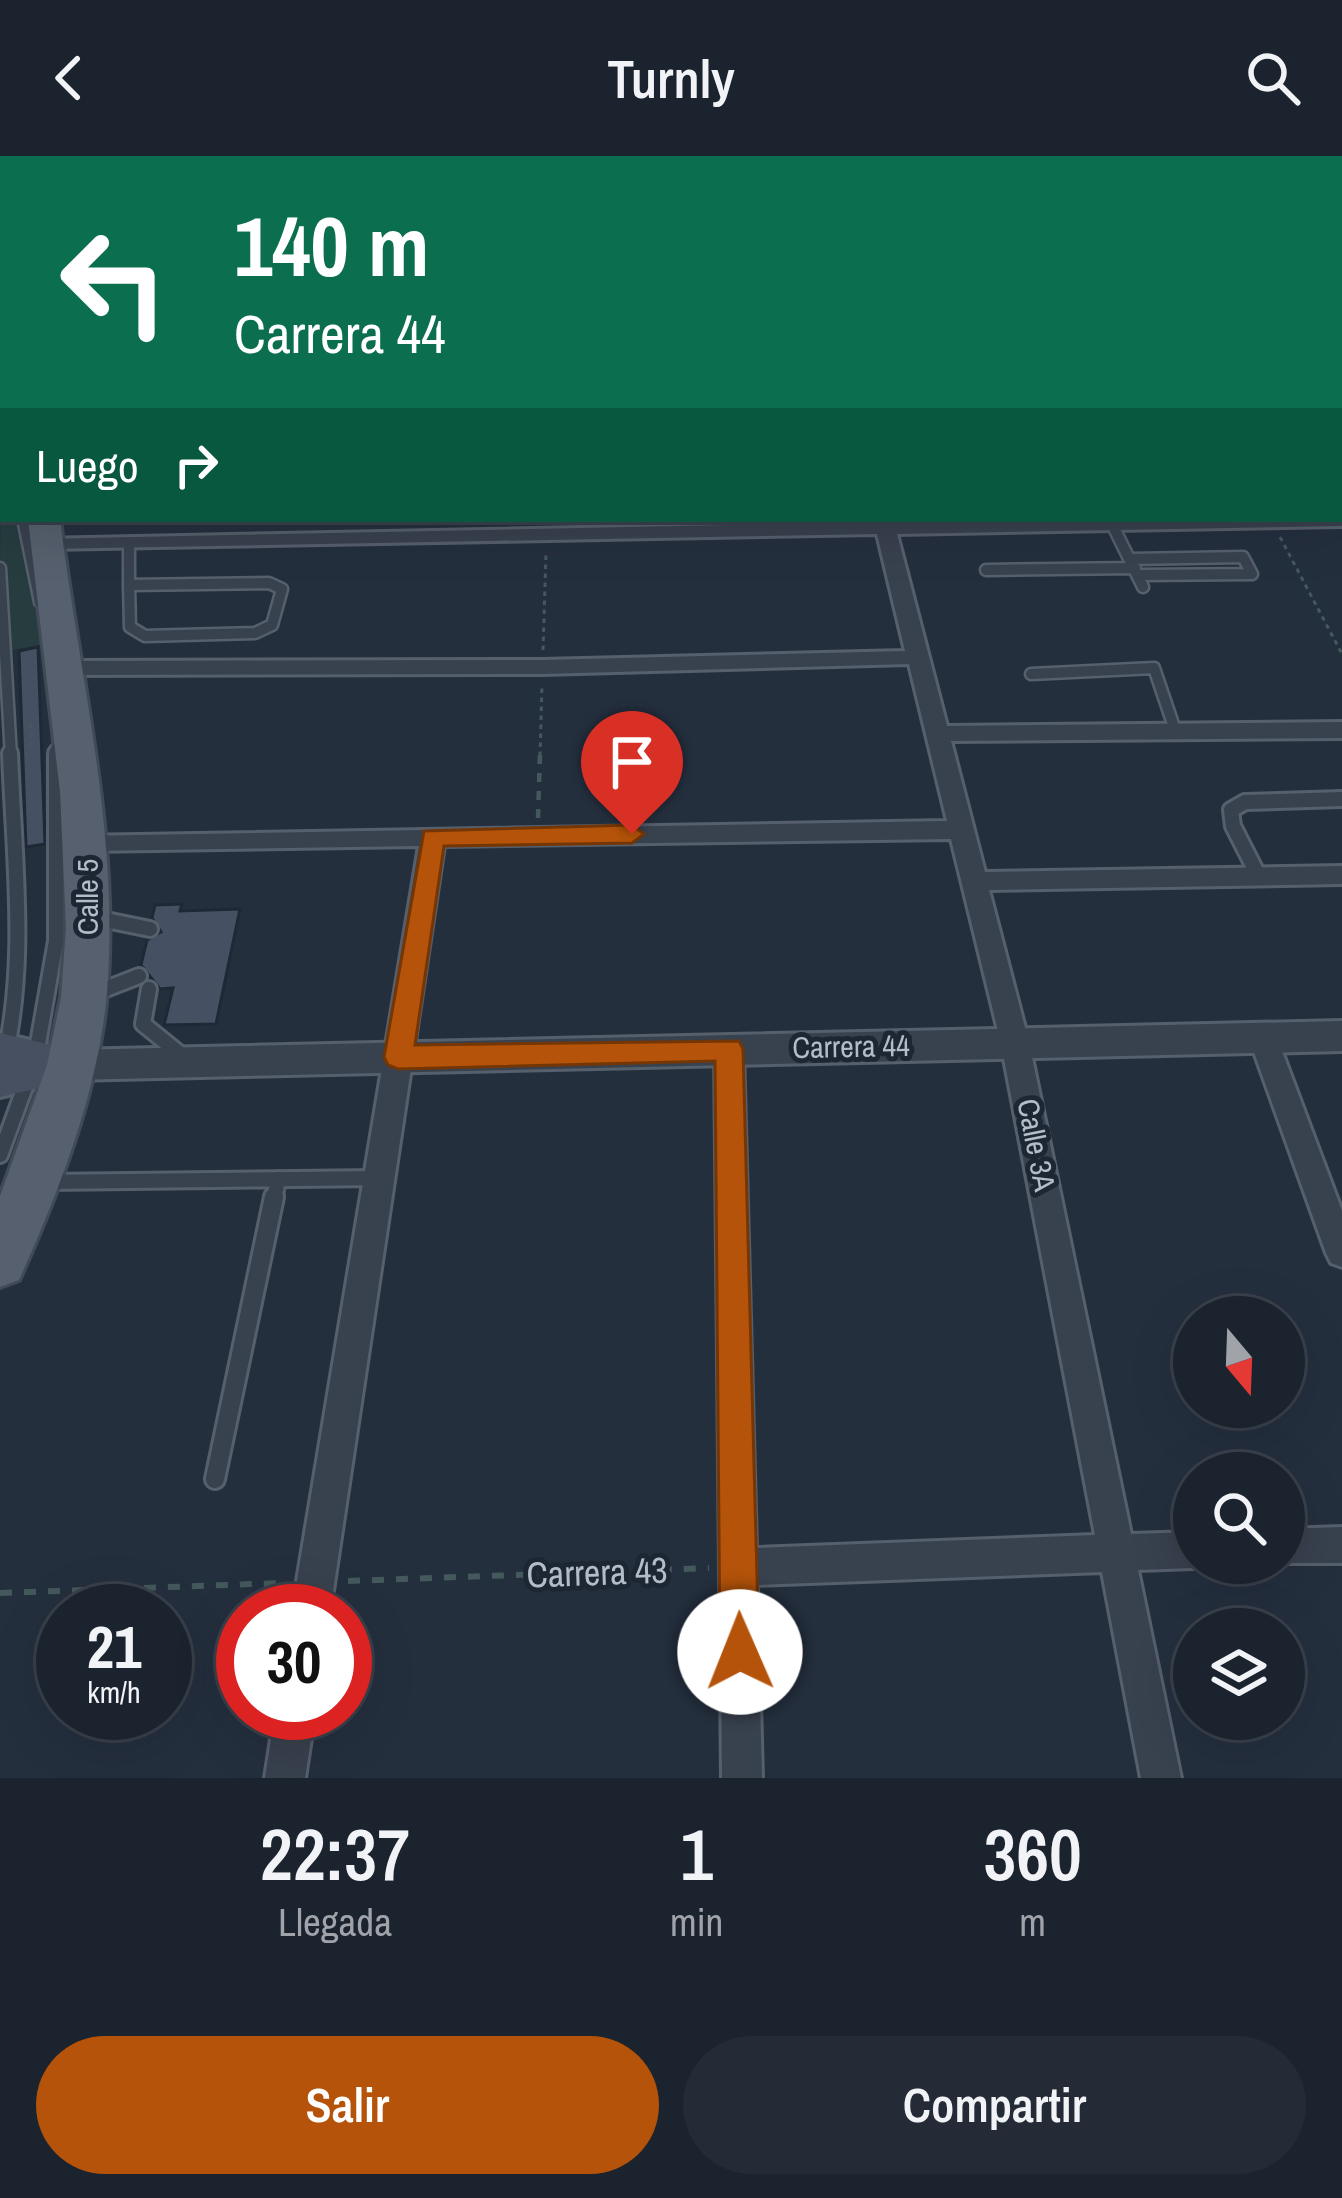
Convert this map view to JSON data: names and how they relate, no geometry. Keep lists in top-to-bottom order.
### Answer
{
  "streets": {
    "main road": ["Calle 5"],
    "street": ["Carrera 44", "Calle 3A"],
    "path": ["Carrera 43"]
  },
  "crossings": [
    ["Calle 5", "Carrera 44"],
    ["Carrera 44", "Calle 3A"]
  ],
  "north": "bottom",
  "page": {
    "header": "Turnly",
    "turn": ["140 m", "Carrera 44"],
    "then": "Luego",
    "speed": "21 km/h",
    "limit": "30",
    "eta": [
      "22:37",
      "Llegada",
      "1",
      "min",
      "360",
      "m"
    ],
    "buttons": ["Salir", "Compartir"]
  }
}
